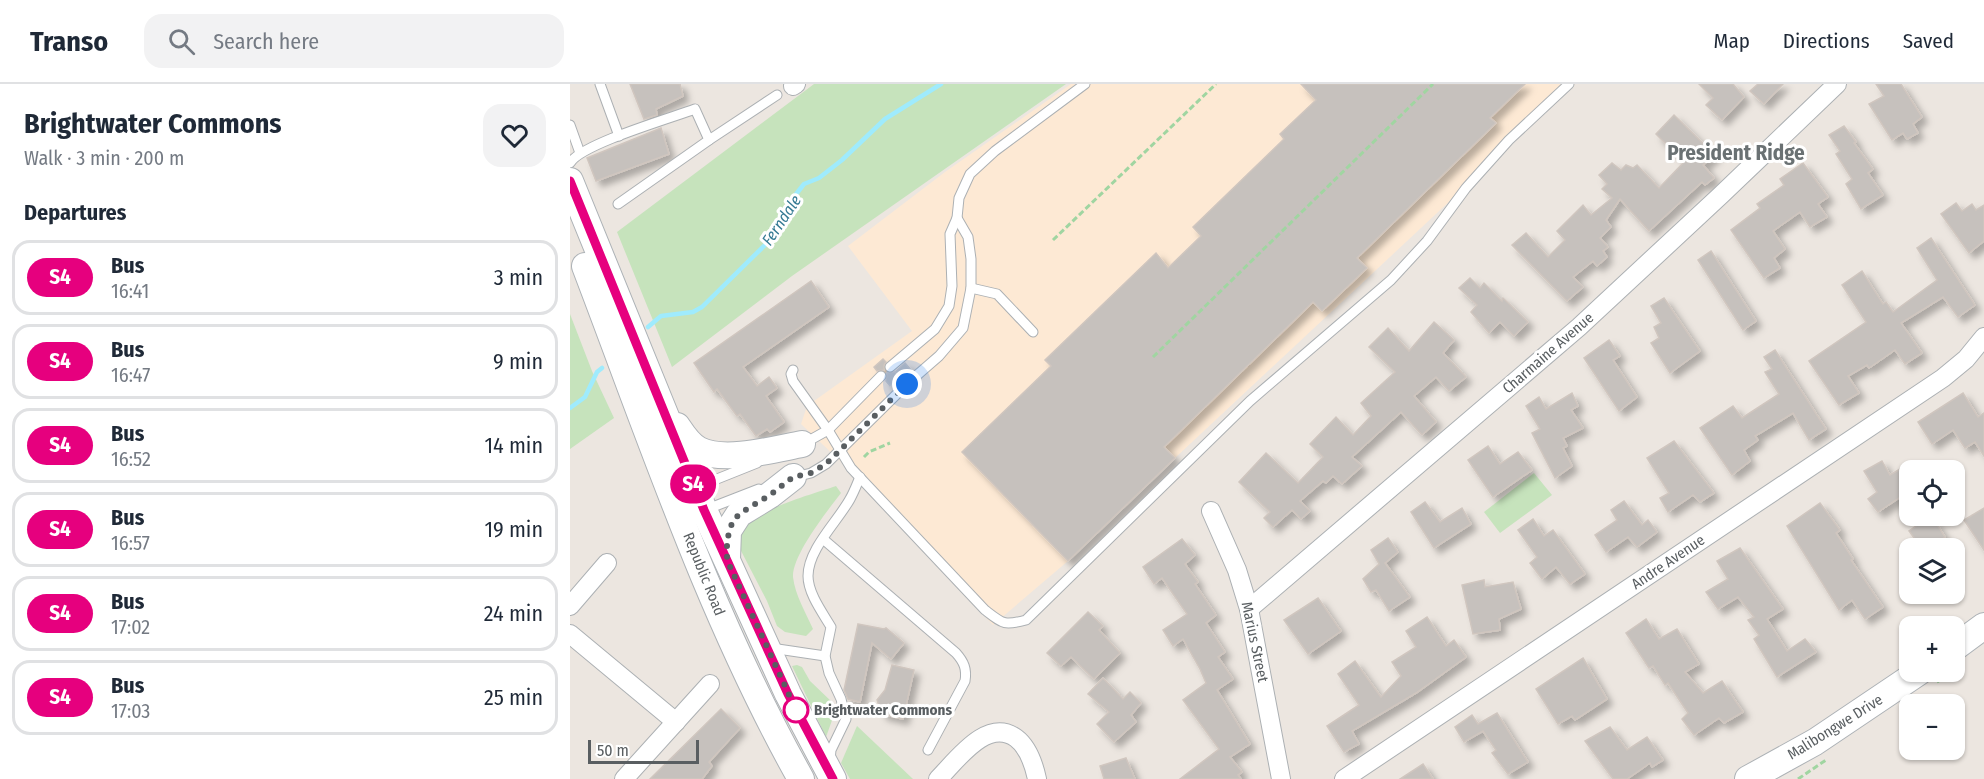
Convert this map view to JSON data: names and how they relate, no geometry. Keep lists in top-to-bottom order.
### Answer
{
  "streets": {
    "main road": ["Republic Road", "Malibongwe Drive"],
    "street": ["Charmaine Avenue", "Andre Avenue", "Marius Street"]
  },
  "crossings": [
    ["Charmaine Avenue", "Marius Street"]
  ],
  "districts": ["President Ridge"],
  "water": ["Ferndale"],
  "places": ["Brightwater Commons"],
  "lines": ["bus line S4"],
  "scale_bar": "50 m",
  "page": {
    "header": "Transo",
    "search": "Search here",
    "nav": ["Map", "Directions", "Saved"],
    "heading": [
      ["Brightwater Commons", "Walk · 3 min · 200 m"],
      "Departures"
    ],
    "on_map": "S4",
    "list": [
      {
        "mark": "S4",
        "name": "Bus",
        "note": "16:41",
        "value": "3 min"
      },
      {
        "mark": "S4",
        "name": "Bus",
        "note": "16:47",
        "value": "9 min"
      },
      {
        "mark": "S4",
        "name": "Bus",
        "note": "16:52",
        "value": "14 min"
      },
      {
        "mark": "S4",
        "name": "Bus",
        "note": "16:57",
        "value": "19 min"
      },
      {
        "mark": "S4",
        "name": "Bus",
        "note": "17:02",
        "value": "24 min"
      },
      {
        "mark": "S4",
        "name": "Bus",
        "note": "17:03",
        "value": "25 min"
      }
    ],
    "map_buttons": ["+", "−"],
    "scale": "50 m"
  }
}
